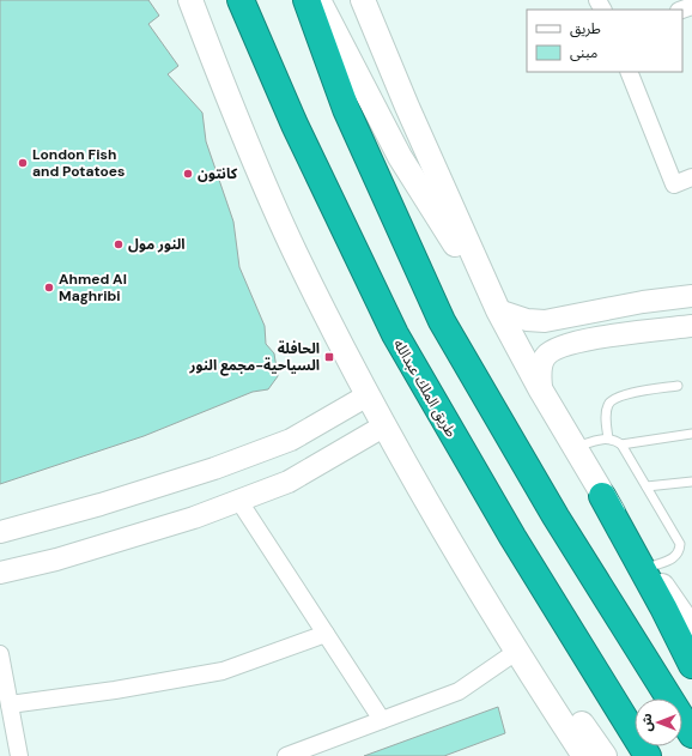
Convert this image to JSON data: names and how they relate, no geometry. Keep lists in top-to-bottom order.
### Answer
{
  "streets": {
    "highway": ["طريق الملك عبدالله"]
  },
  "places": {
    "other": [
      "London Fish and Potatoes",
      "كانتون",
      "النور مول",
      "Ahmed Al Maghribi"
    ],
    "transit": ["الحافلة السياحية-مجمع النور"]
  },
  "legend": ["طريق", "مبنى"],
  "north": "left"
}
